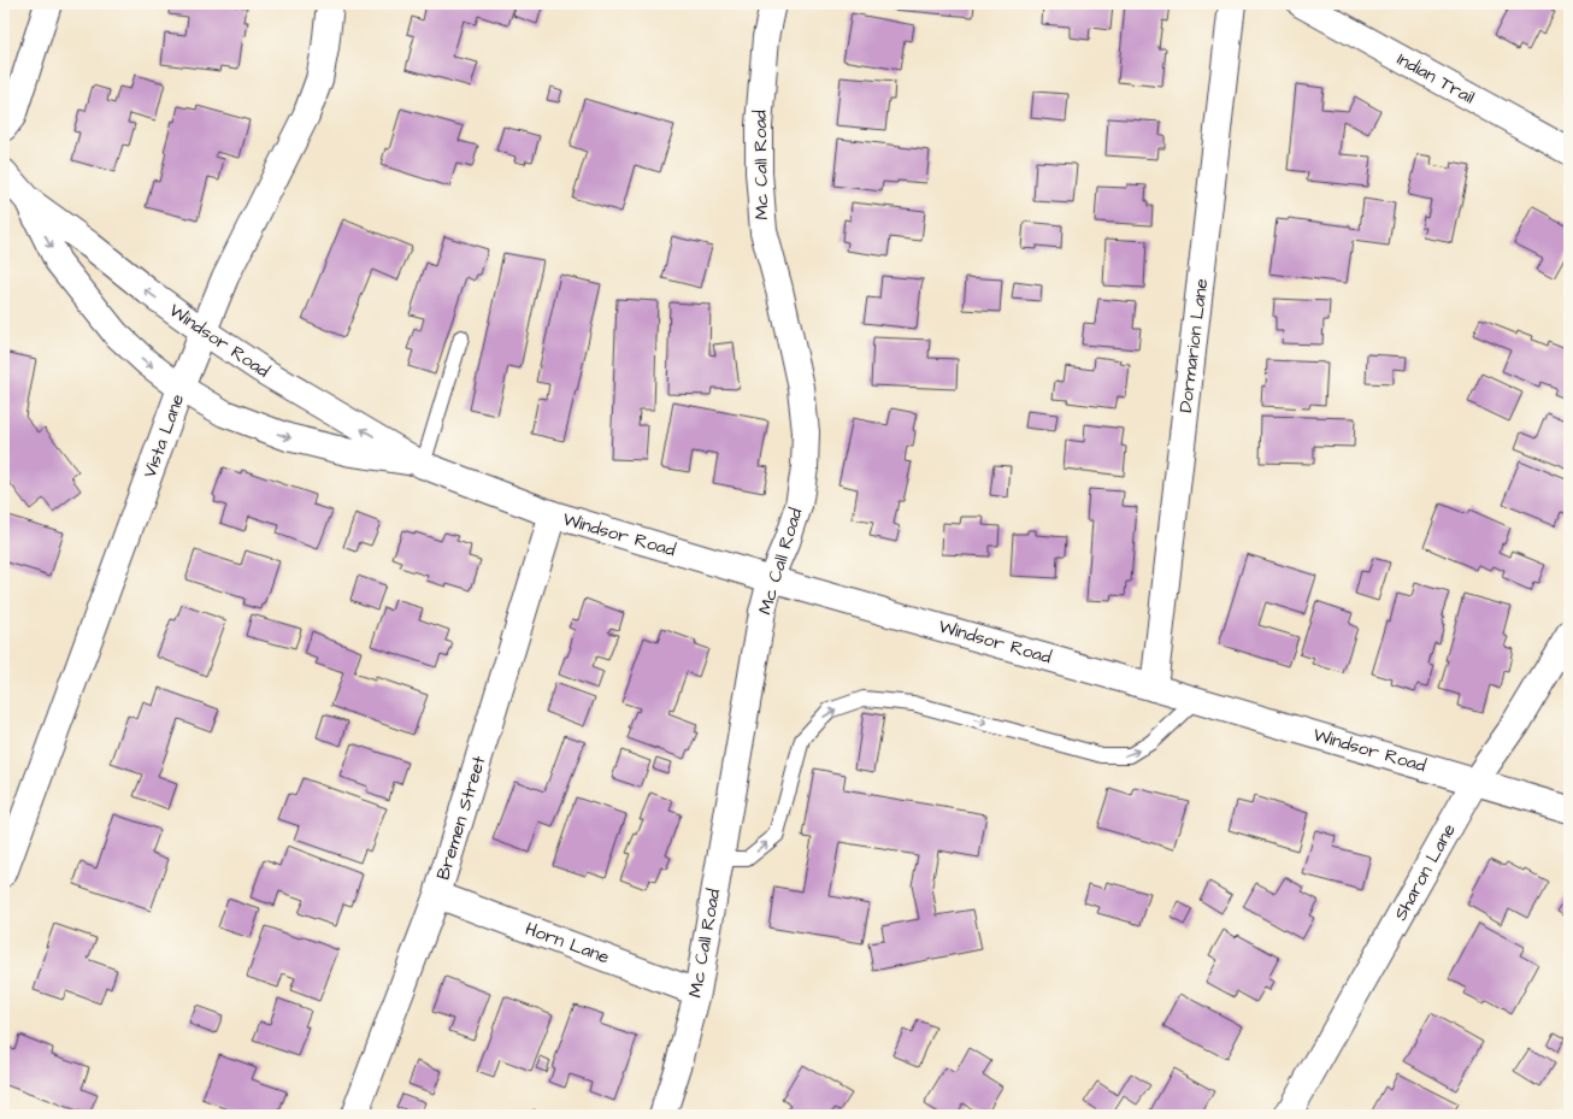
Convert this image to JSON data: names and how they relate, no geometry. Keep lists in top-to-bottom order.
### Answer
{
  "streets": {
    "street": [
      "Indian Trail",
      "Mc Call Road",
      "Windsor Road",
      "Dormarion Lane",
      "Vista Lane",
      "Bremen Street",
      "Sharon Lane",
      "Horn Lane"
    ]
  },
  "crossings": [
    ["Mc Call Road", "Windsor Road"],
    ["Mc Call Road", "Horn Lane"],
    ["Windsor Road", "Dormarion Lane"],
    ["Windsor Road", "Vista Lane"],
    ["Windsor Road", "Bremen Street"],
    ["Windsor Road", "Sharon Lane"],
    ["Bremen Street", "Horn Lane"]
  ]
}
